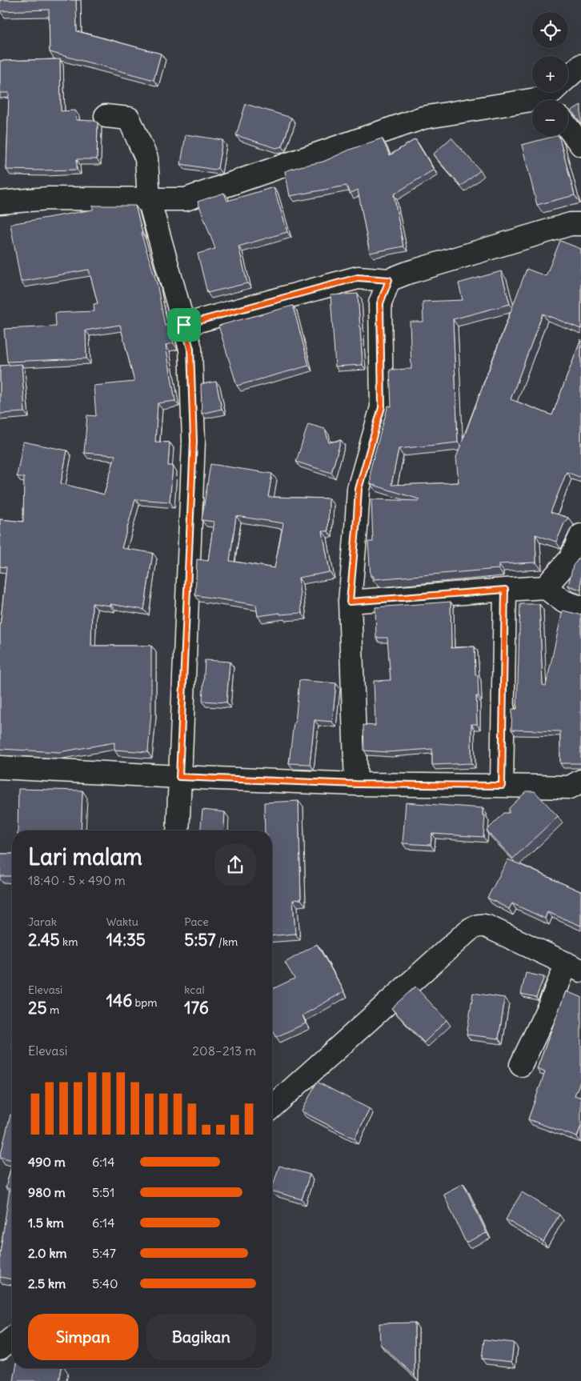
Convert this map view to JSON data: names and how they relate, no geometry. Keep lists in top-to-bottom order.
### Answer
{
  "page": {
    "map_buttons": ["+", "−"],
    "heading": ["Lari malam", "18:40 · 5 × 490 m"],
    "stats": [
      ["Jarak", "2.45 km"],
      ["Waktu", "14:35"],
      ["Pace", "5:57 /km"],
      ["Elevasi", "25 m"],
      ["146 bpm"],
      ["kcal", "176"]
    ],
    "chart": ["Elevasi", "208–213 m"],
    "list": [
      {
        "name": "490 m",
        "note": "6:14"
      },
      {
        "name": "980 m",
        "note": "5:51"
      },
      {
        "name": "1.5 km",
        "note": "6:14"
      },
      {
        "name": "2.0 km",
        "note": "5:47"
      },
      {
        "name": "2.5 km",
        "note": "5:40"
      }
    ],
    "buttons": ["Simpan", "Bagikan"]
  }
}
